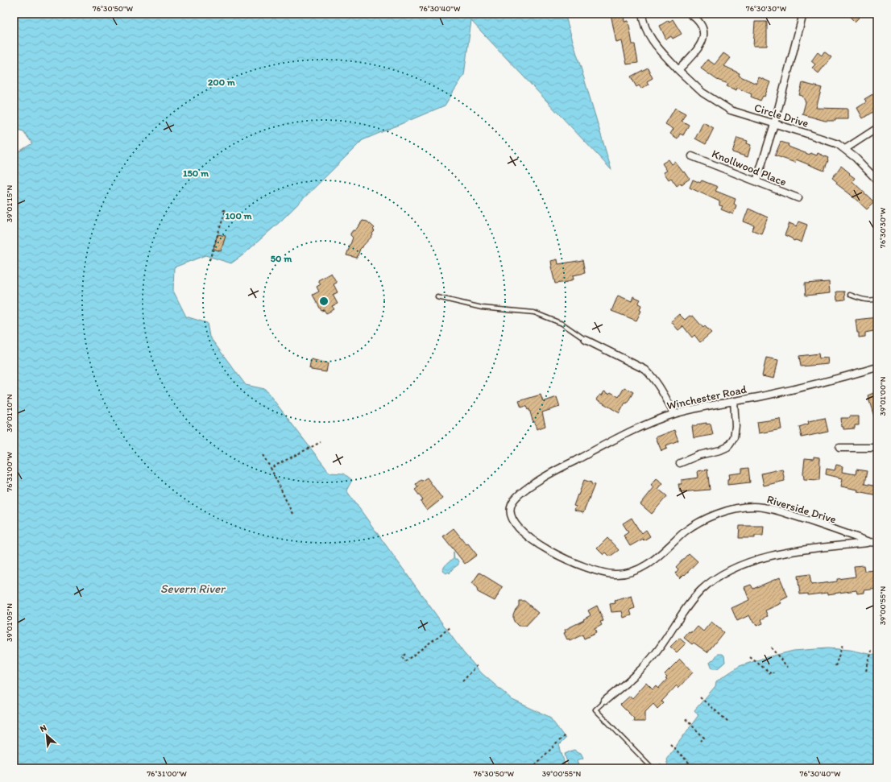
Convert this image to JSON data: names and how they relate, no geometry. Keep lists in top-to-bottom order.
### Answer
{
  "streets": {
    "street": [
      "Circle Drive",
      "Knollwood Place",
      "Winchester Road",
      "Riverside Drive"
    ]
  },
  "crossings": [
    ["Winchester Road", "Riverside Drive"]
  ],
  "water": ["Severn River"],
  "north": "top left",
  "coordinates": [
    "76°30'50\"W",
    "76°30'40\"W",
    "76°30'30\"W",
    "39°01'15\"N",
    "39°01'00\"N",
    "39°01'10\"N",
    "76°31'00\"W",
    "39°00'55\"N",
    "39°01'05\"N"
  ],
  "rings": [
    "200 m",
    "150 m",
    "100 m",
    "50 m"
  ]
}
